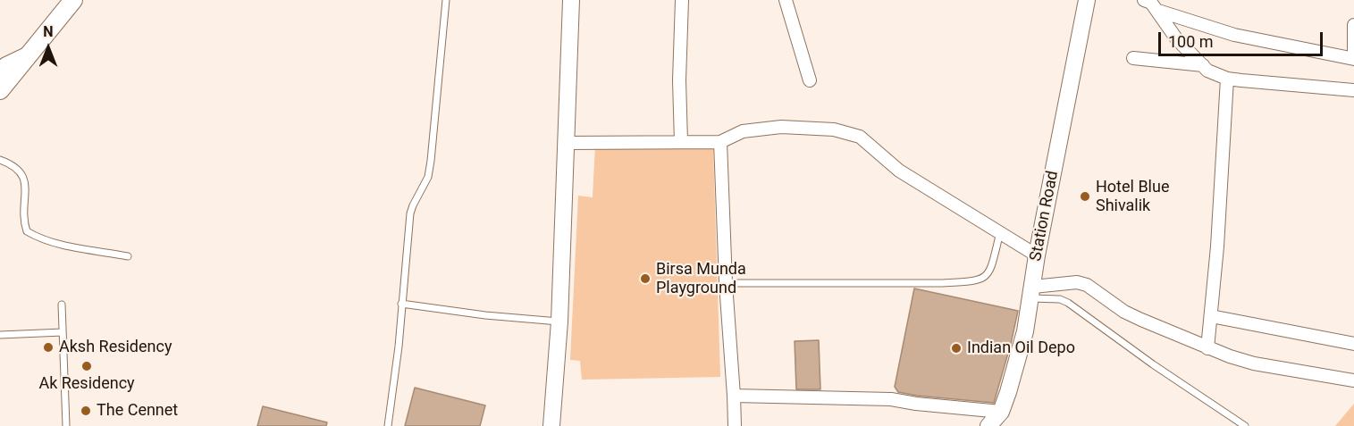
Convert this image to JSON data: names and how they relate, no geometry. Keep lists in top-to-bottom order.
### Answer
{
  "streets": {
    "street": ["Station Road"]
  },
  "places": [
    "Hotel Blue Shivalik",
    "Birsa Munda Playground",
    "Aksh Residency",
    "Indian Oil Depo",
    "Ak Residency",
    "The Cennet"
  ],
  "scale_bar": "100 m",
  "north": "top"
}
